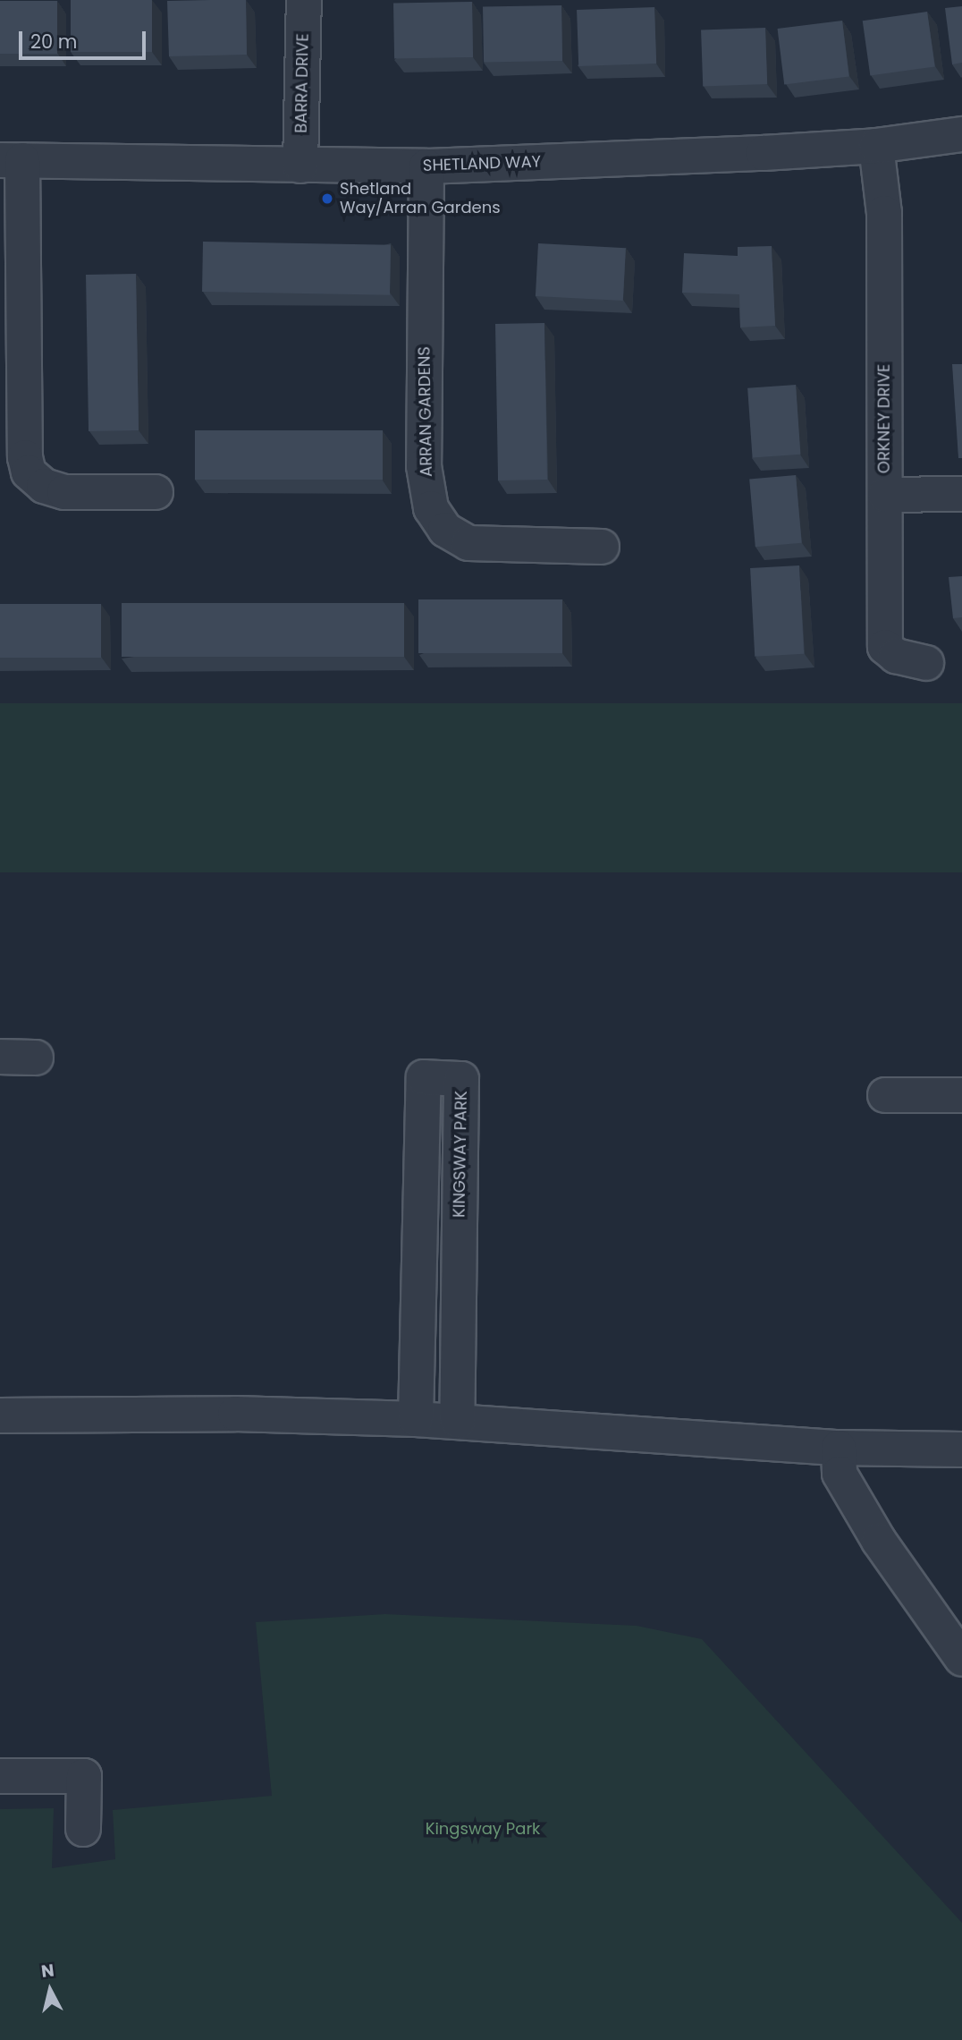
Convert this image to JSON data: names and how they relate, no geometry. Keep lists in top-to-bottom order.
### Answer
{
  "streets": {
    "street": [
      "BARRA DRIVE",
      "SHETLAND WAY",
      "ARRAN GARDENS",
      "ORKNEY DRIVE",
      "KINGSWAY PARK"
    ]
  },
  "crossings": [
    ["BARRA DRIVE", "SHETLAND WAY"],
    ["SHETLAND WAY", "ARRAN GARDENS"],
    ["SHETLAND WAY", "ORKNEY DRIVE"]
  ],
  "parks": ["Kingsway Park"],
  "places": ["Shetland Way/Arran Gardens"],
  "scale_bar": "20 m",
  "north": "top"
}
